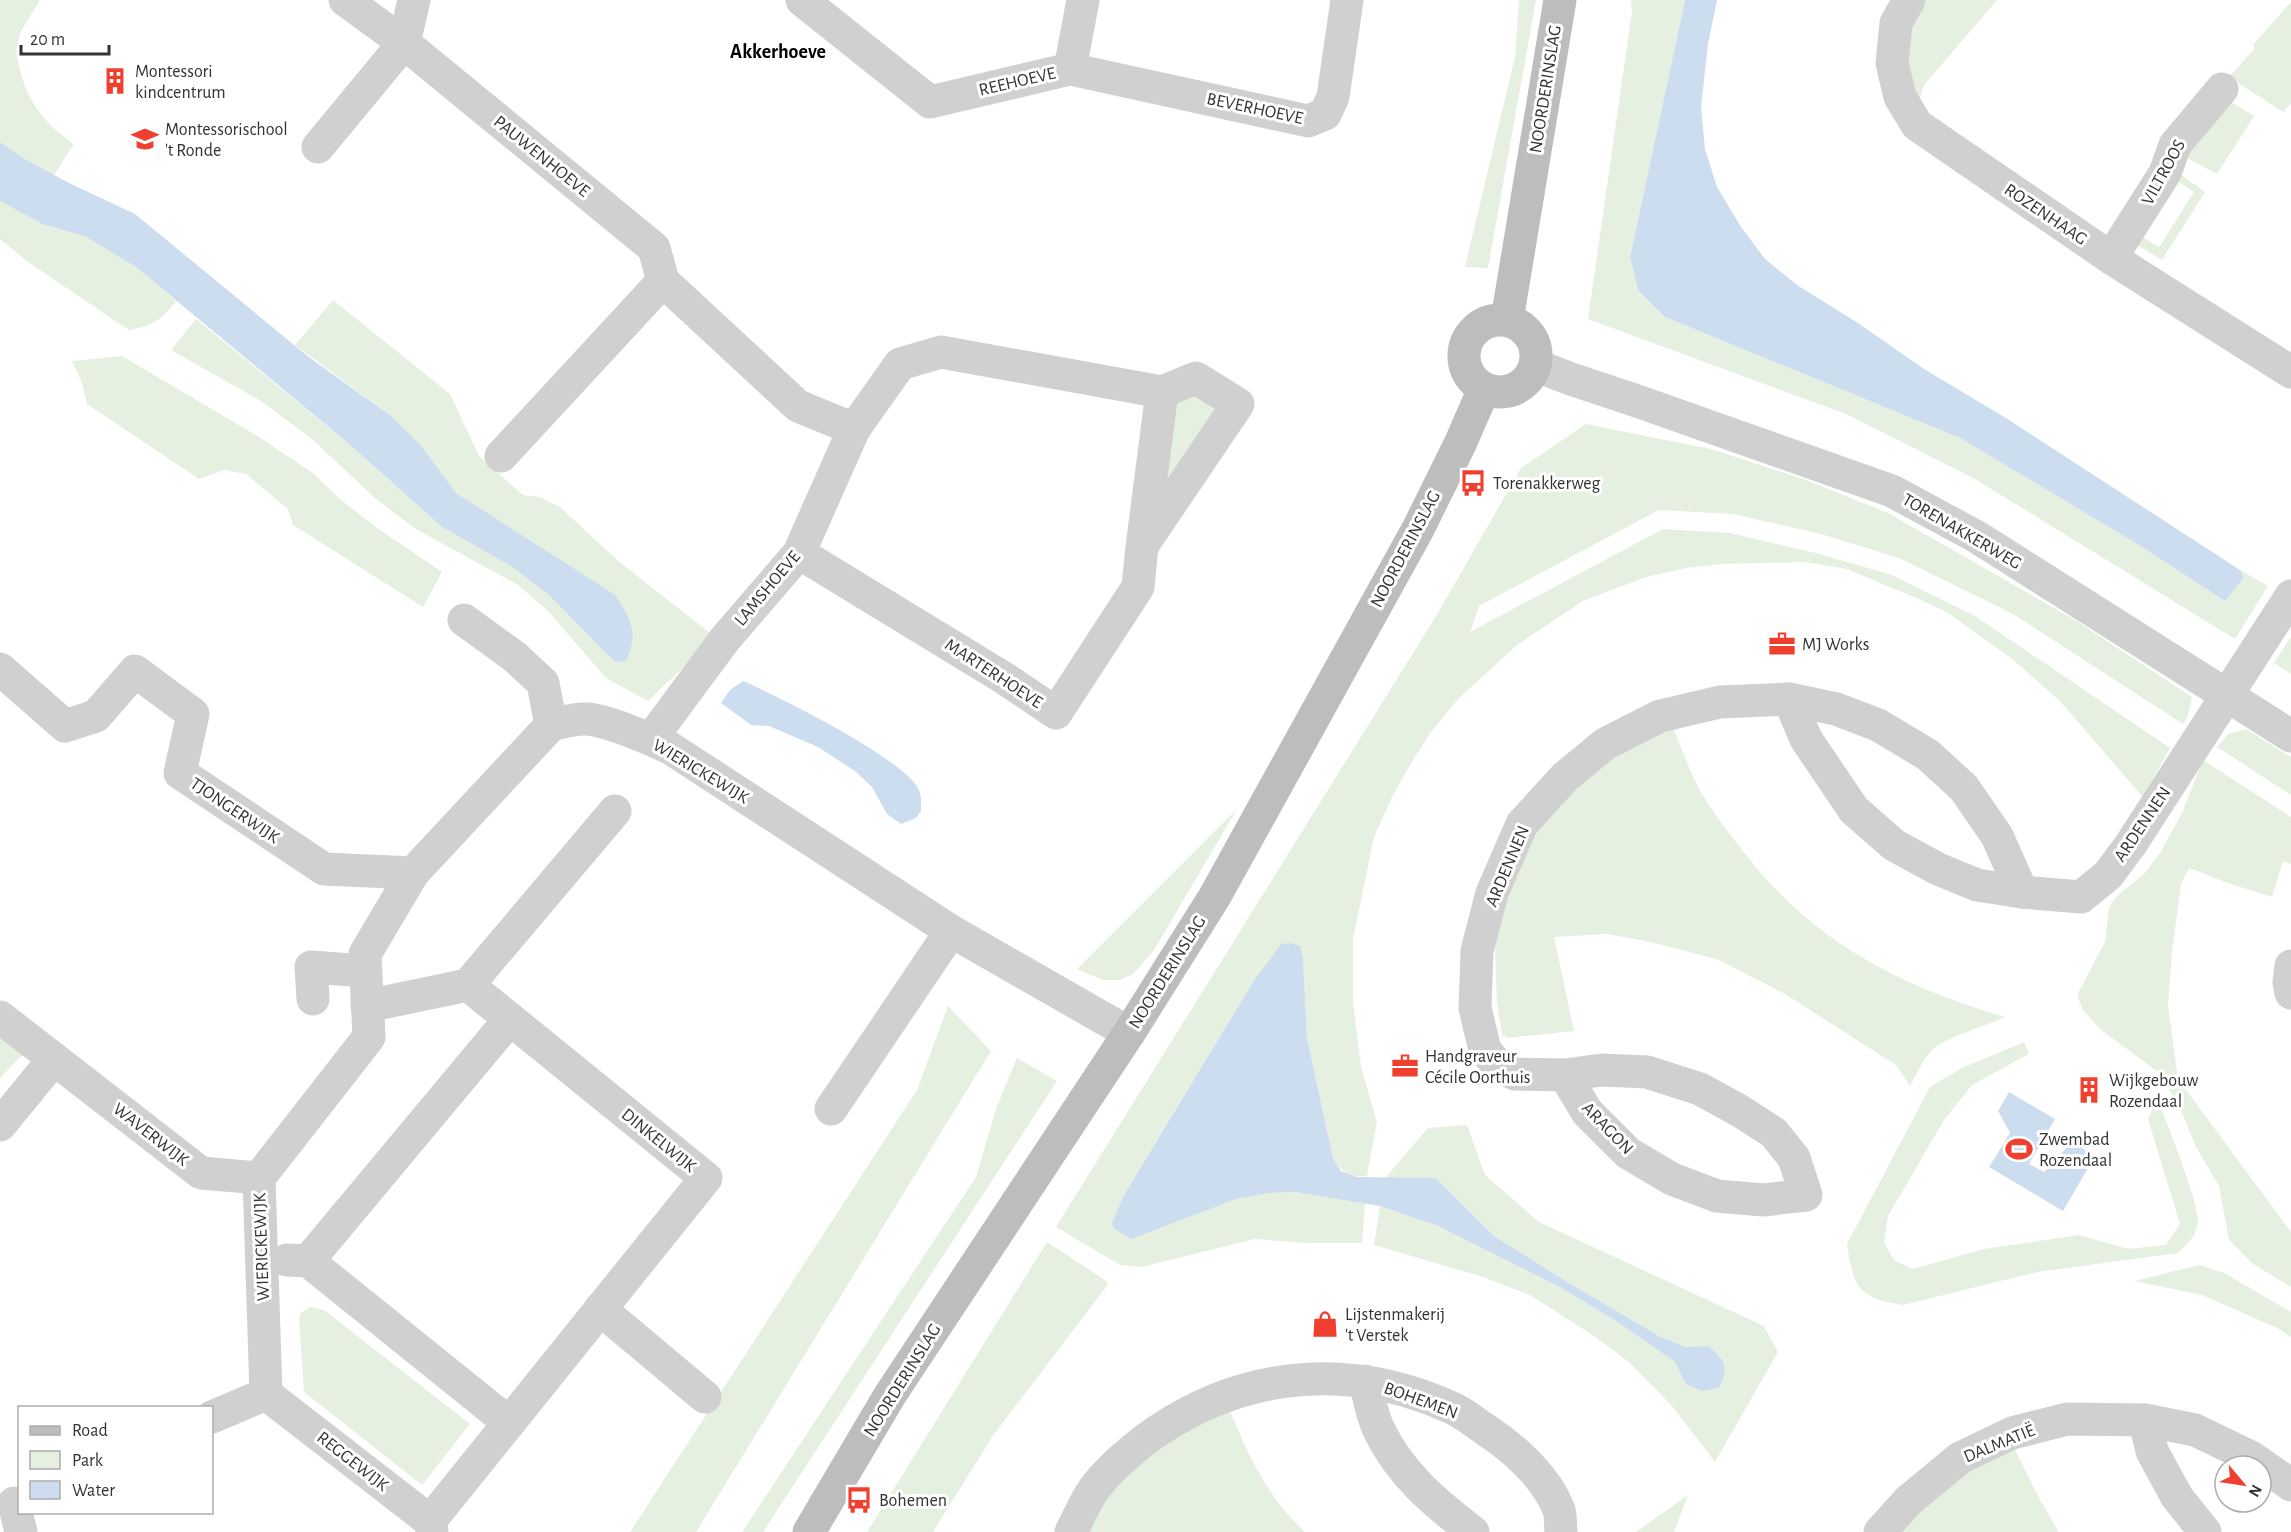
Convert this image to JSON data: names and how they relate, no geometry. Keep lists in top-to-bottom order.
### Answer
{
  "streets": {
    "main road": ["NOORDERINSLAG"],
    "street": [
      "REEHOEVE",
      "BEVERHOEVE",
      "PAUWENHOEVE",
      "VILTROOS",
      "ROZENHAAG",
      "TORENAKKERWEG",
      "LAMSHOEVE",
      "MARTERHOEVE",
      "WIERICKEWIJK",
      "TJONGERWIJK",
      "ARDENNEN",
      "ARAGON",
      "WAVERWIJK",
      "DINKELWIJK",
      "BOHEMEN",
      "DALMATIË",
      "REGGEWIJK"
    ]
  },
  "crossings": [
    ["REEHOEVE", "BEVERHOEVE"],
    ["NOORDERINSLAG", "TORENAKKERWEG"],
    ["NOORDERINSLAG", "WIERICKEWIJK"],
    ["VILTROOS", "ROZENHAAG"],
    ["TORENAKKERWEG", "ARDENNEN"],
    ["LAMSHOEVE", "MARTERHOEVE"],
    ["LAMSHOEVE", "WIERICKEWIJK"],
    ["WIERICKEWIJK", "TJONGERWIJK"],
    ["WIERICKEWIJK", "WAVERWIJK"],
    ["WIERICKEWIJK", "REGGEWIJK"],
    ["ARDENNEN", "ARAGON"],
    ["DINKELWIJK", "REGGEWIJK"]
  ],
  "districts": ["Akkerhoeve"],
  "places": {
    "building": ["Montessori kindcentrum", "Wijkgebouw Rozendaal"],
    "school or university": ["Montessorischool 't Ronde"],
    "bus stop": ["Torenakkerweg", "Bohemen"],
    "office": ["MJ Works", "Handgraveur Cécile Oorthuis"],
    "sports": ["Zwembad Rozendaal"],
    "shop": ["Lijstenmakerij 't Verstek"]
  },
  "legend": ["Road", "Park", "Water"],
  "scale_bar": "20 m",
  "north": "bottom right"
}
